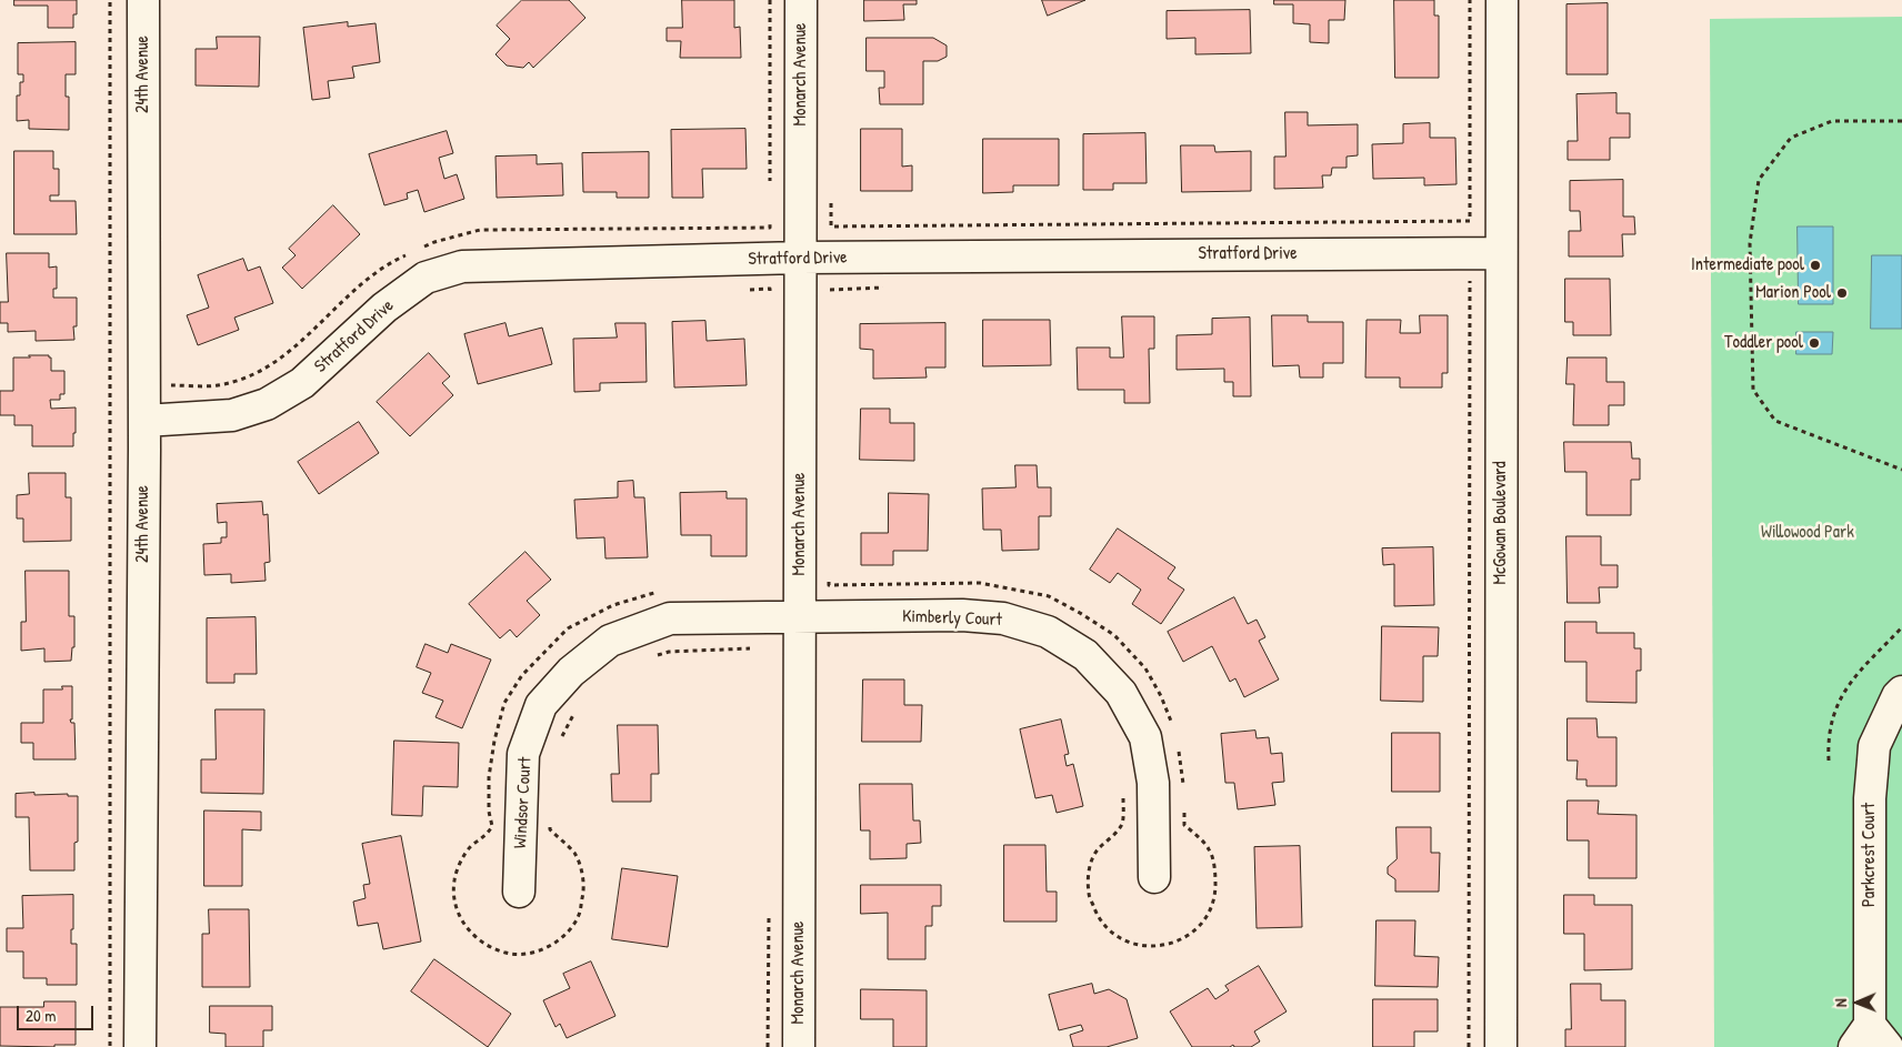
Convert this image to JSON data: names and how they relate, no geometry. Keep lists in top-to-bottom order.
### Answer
{
  "streets": {
    "street": [
      "24th Avenue",
      "Monarch Avenue",
      "Stratford Drive",
      "McGowan Boulevard",
      "Kimberly Court",
      "Windsor Court",
      "Parkcrest Court"
    ]
  },
  "crossings": [
    ["24th Avenue", "Stratford Drive"],
    ["Monarch Avenue", "Stratford Drive"],
    ["Monarch Avenue", "Kimberly Court"],
    ["Monarch Avenue", "Windsor Court"],
    ["Stratford Drive", "McGowan Boulevard"],
    ["Kimberly Court", "Windsor Court"]
  ],
  "parks": ["Willowood Park"],
  "places": ["Intermediate pool", "Marion Pool", "Toddler pool"],
  "scale_bar": "20 m",
  "north": "left"
}
